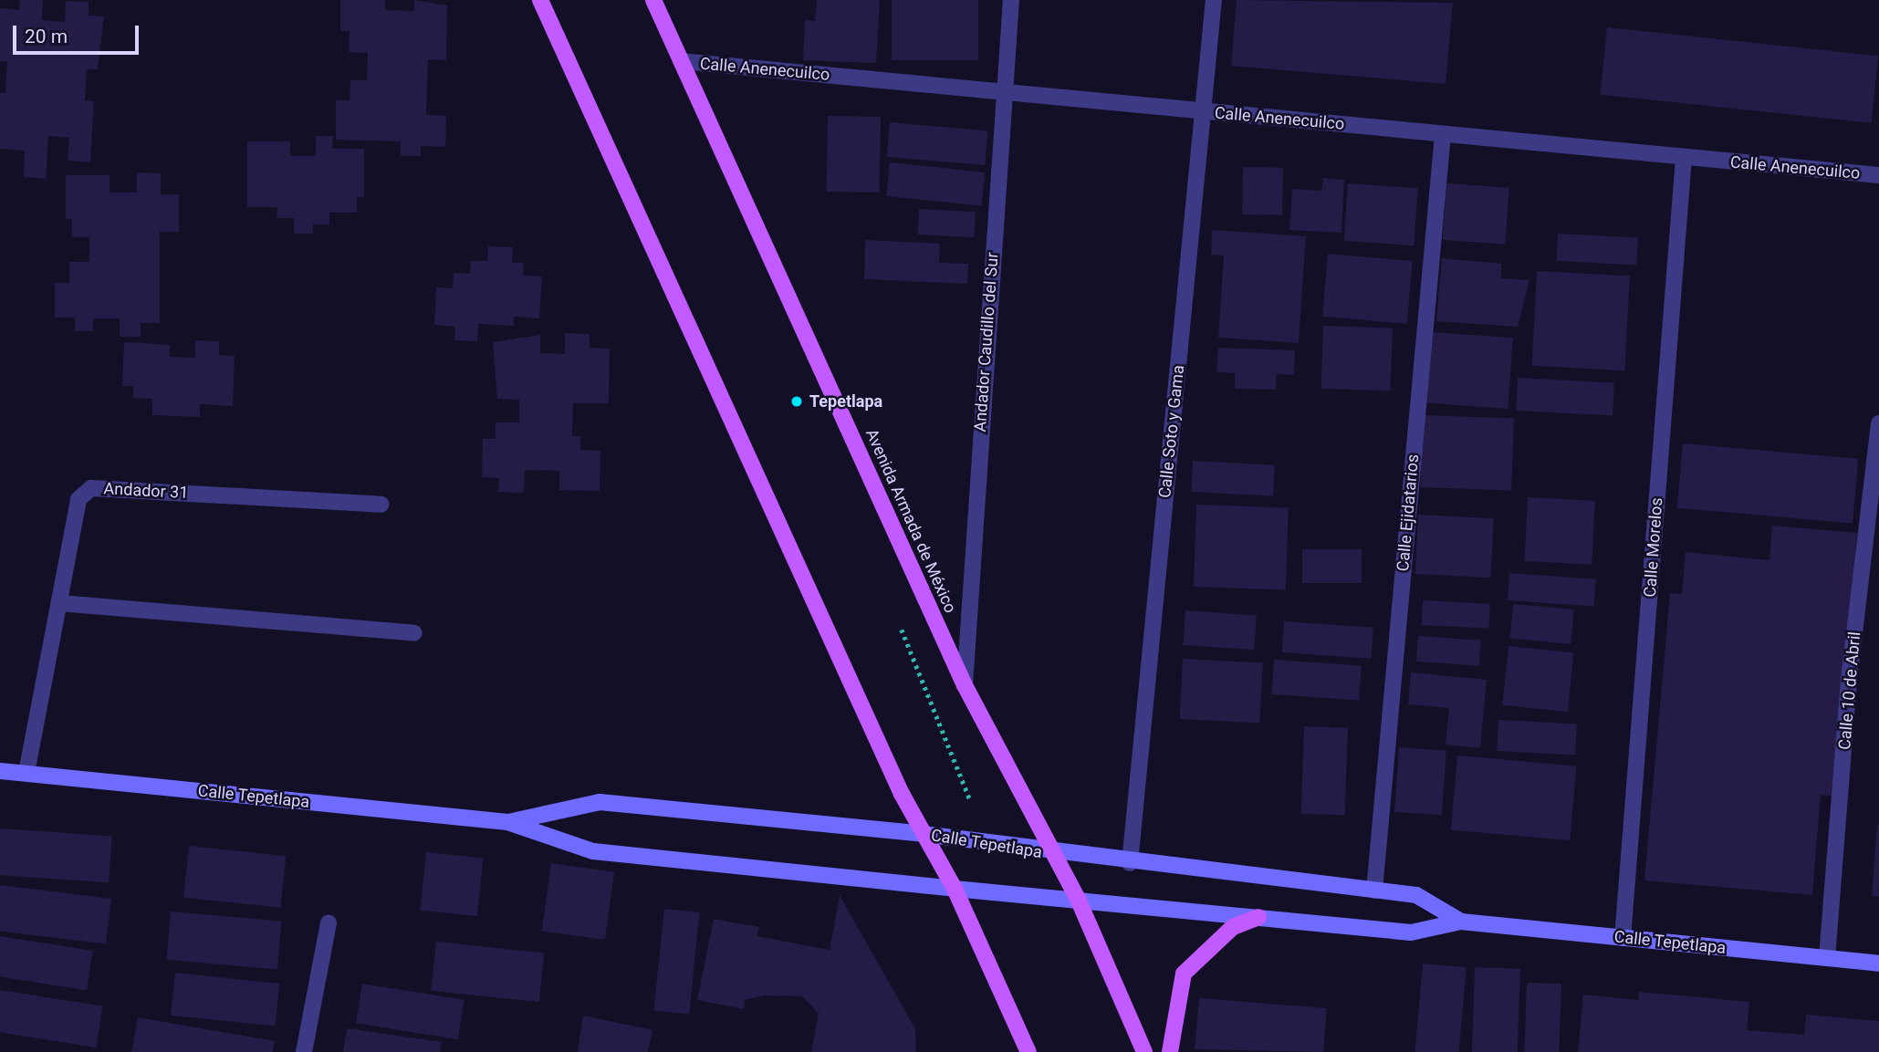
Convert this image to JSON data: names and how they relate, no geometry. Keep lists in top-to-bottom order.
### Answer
{
  "streets": {
    "main road": ["Avenida Armada de México"],
    "street": [
      "Calle Anenecuilco",
      "Andador Caudillo del Sur",
      "Calle Soto y Gama",
      "Andador 31",
      "Calle Ejidatarios",
      "Calle Morelos",
      "Calle 10 de Abril",
      "Calle Tepetlapa"
    ]
  },
  "crossings": [
    ["Calle Anenecuilco", "Andador Caudillo del Sur"],
    ["Calle Anenecuilco", "Calle Soto y Gama"],
    ["Calle Anenecuilco", "Calle Ejidatarios"],
    ["Calle Anenecuilco", "Avenida Armada de México"],
    ["Calle Anenecuilco", "Calle Morelos"],
    ["Andador Caudillo del Sur", "Avenida Armada de México"],
    ["Calle Soto y Gama", "Calle Tepetlapa"],
    ["Andador 31", "Calle Tepetlapa"],
    ["Calle Ejidatarios", "Calle Tepetlapa"],
    ["Avenida Armada de México", "Calle Tepetlapa"],
    ["Calle Morelos", "Calle Tepetlapa"],
    ["Calle 10 de Abril", "Calle Tepetlapa"]
  ],
  "places": ["Tepetlapa"],
  "scale_bar": "20 m"
}
